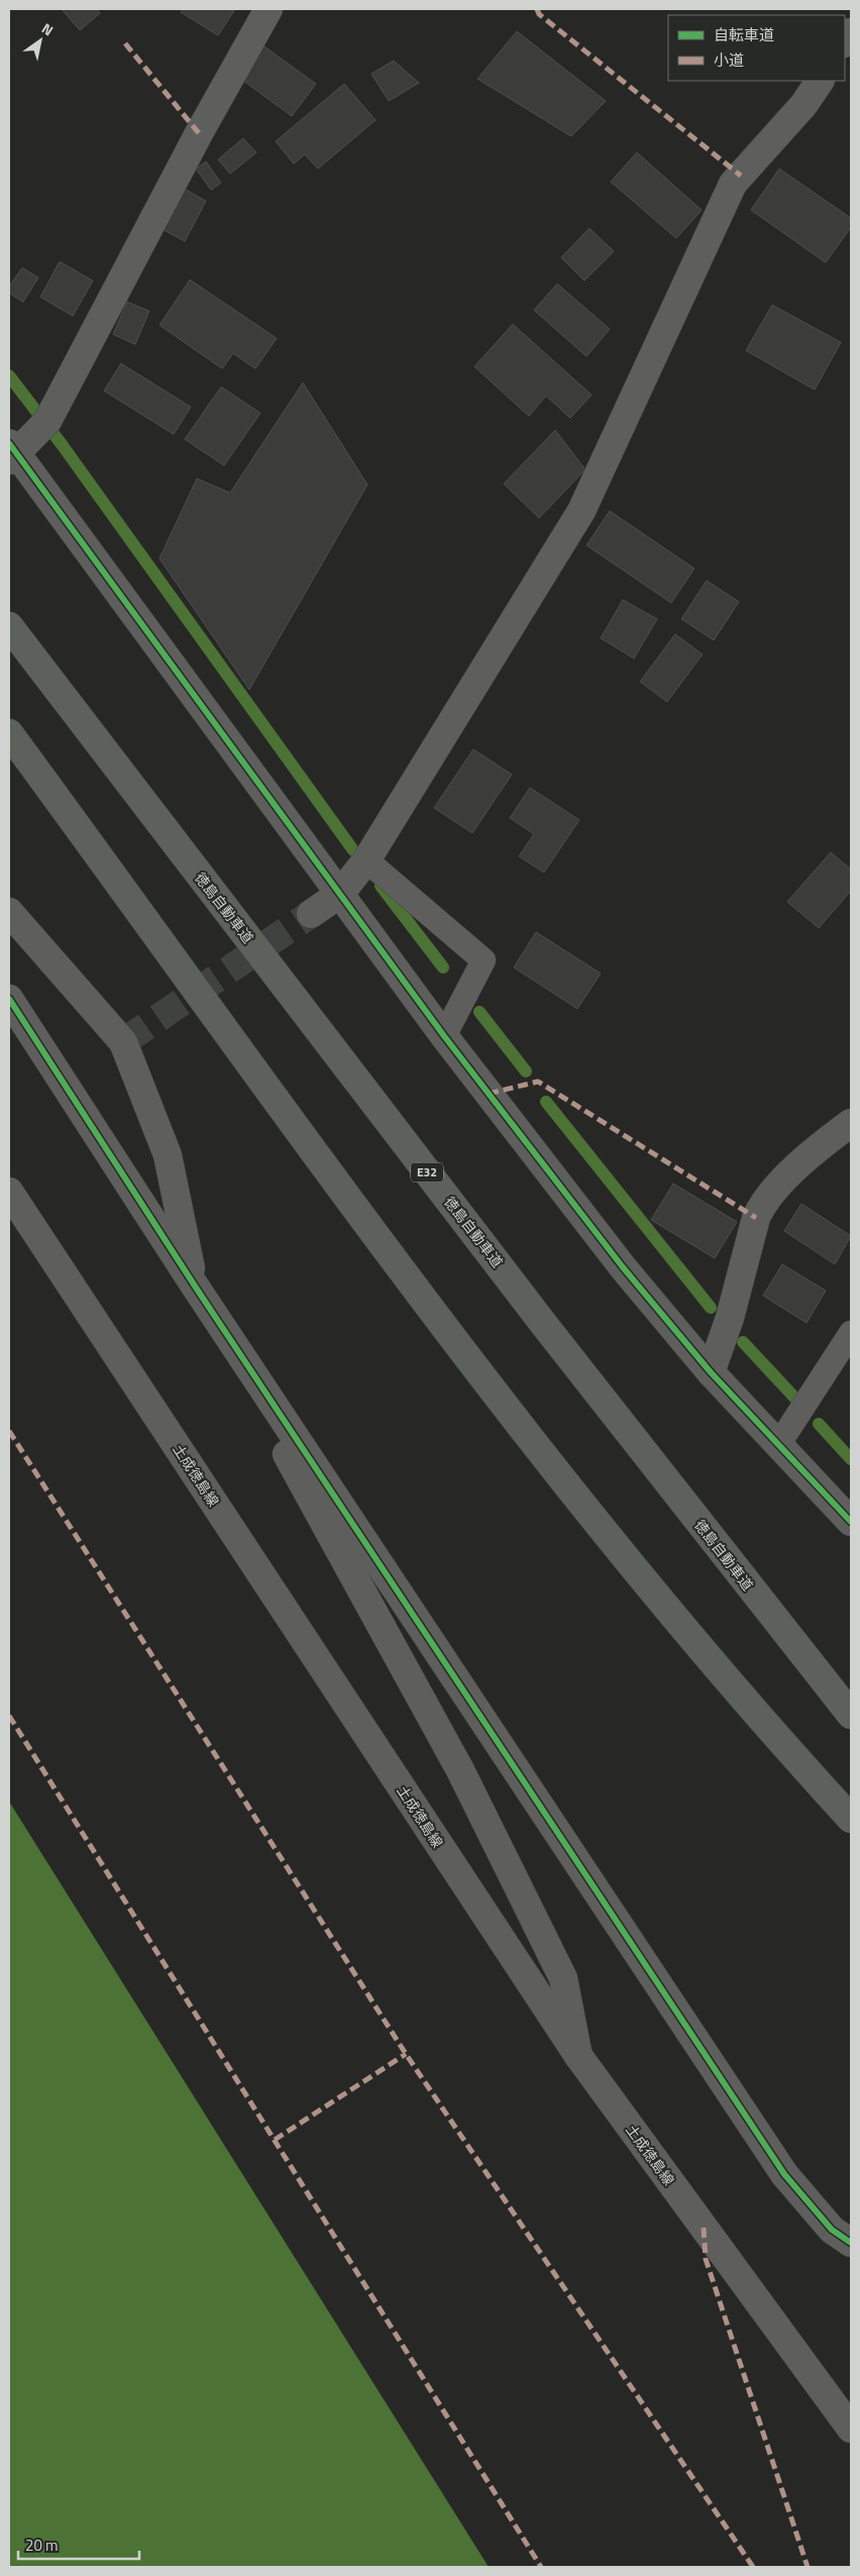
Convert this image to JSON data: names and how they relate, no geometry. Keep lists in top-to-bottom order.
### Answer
{
  "streets": {
    "highway": ["徳島自動車道", "E32"],
    "street": ["土成徳島線"]
  },
  "legend": ["自転車道", "小道"],
  "scale_bar": "20 m",
  "north": "top right"
}
